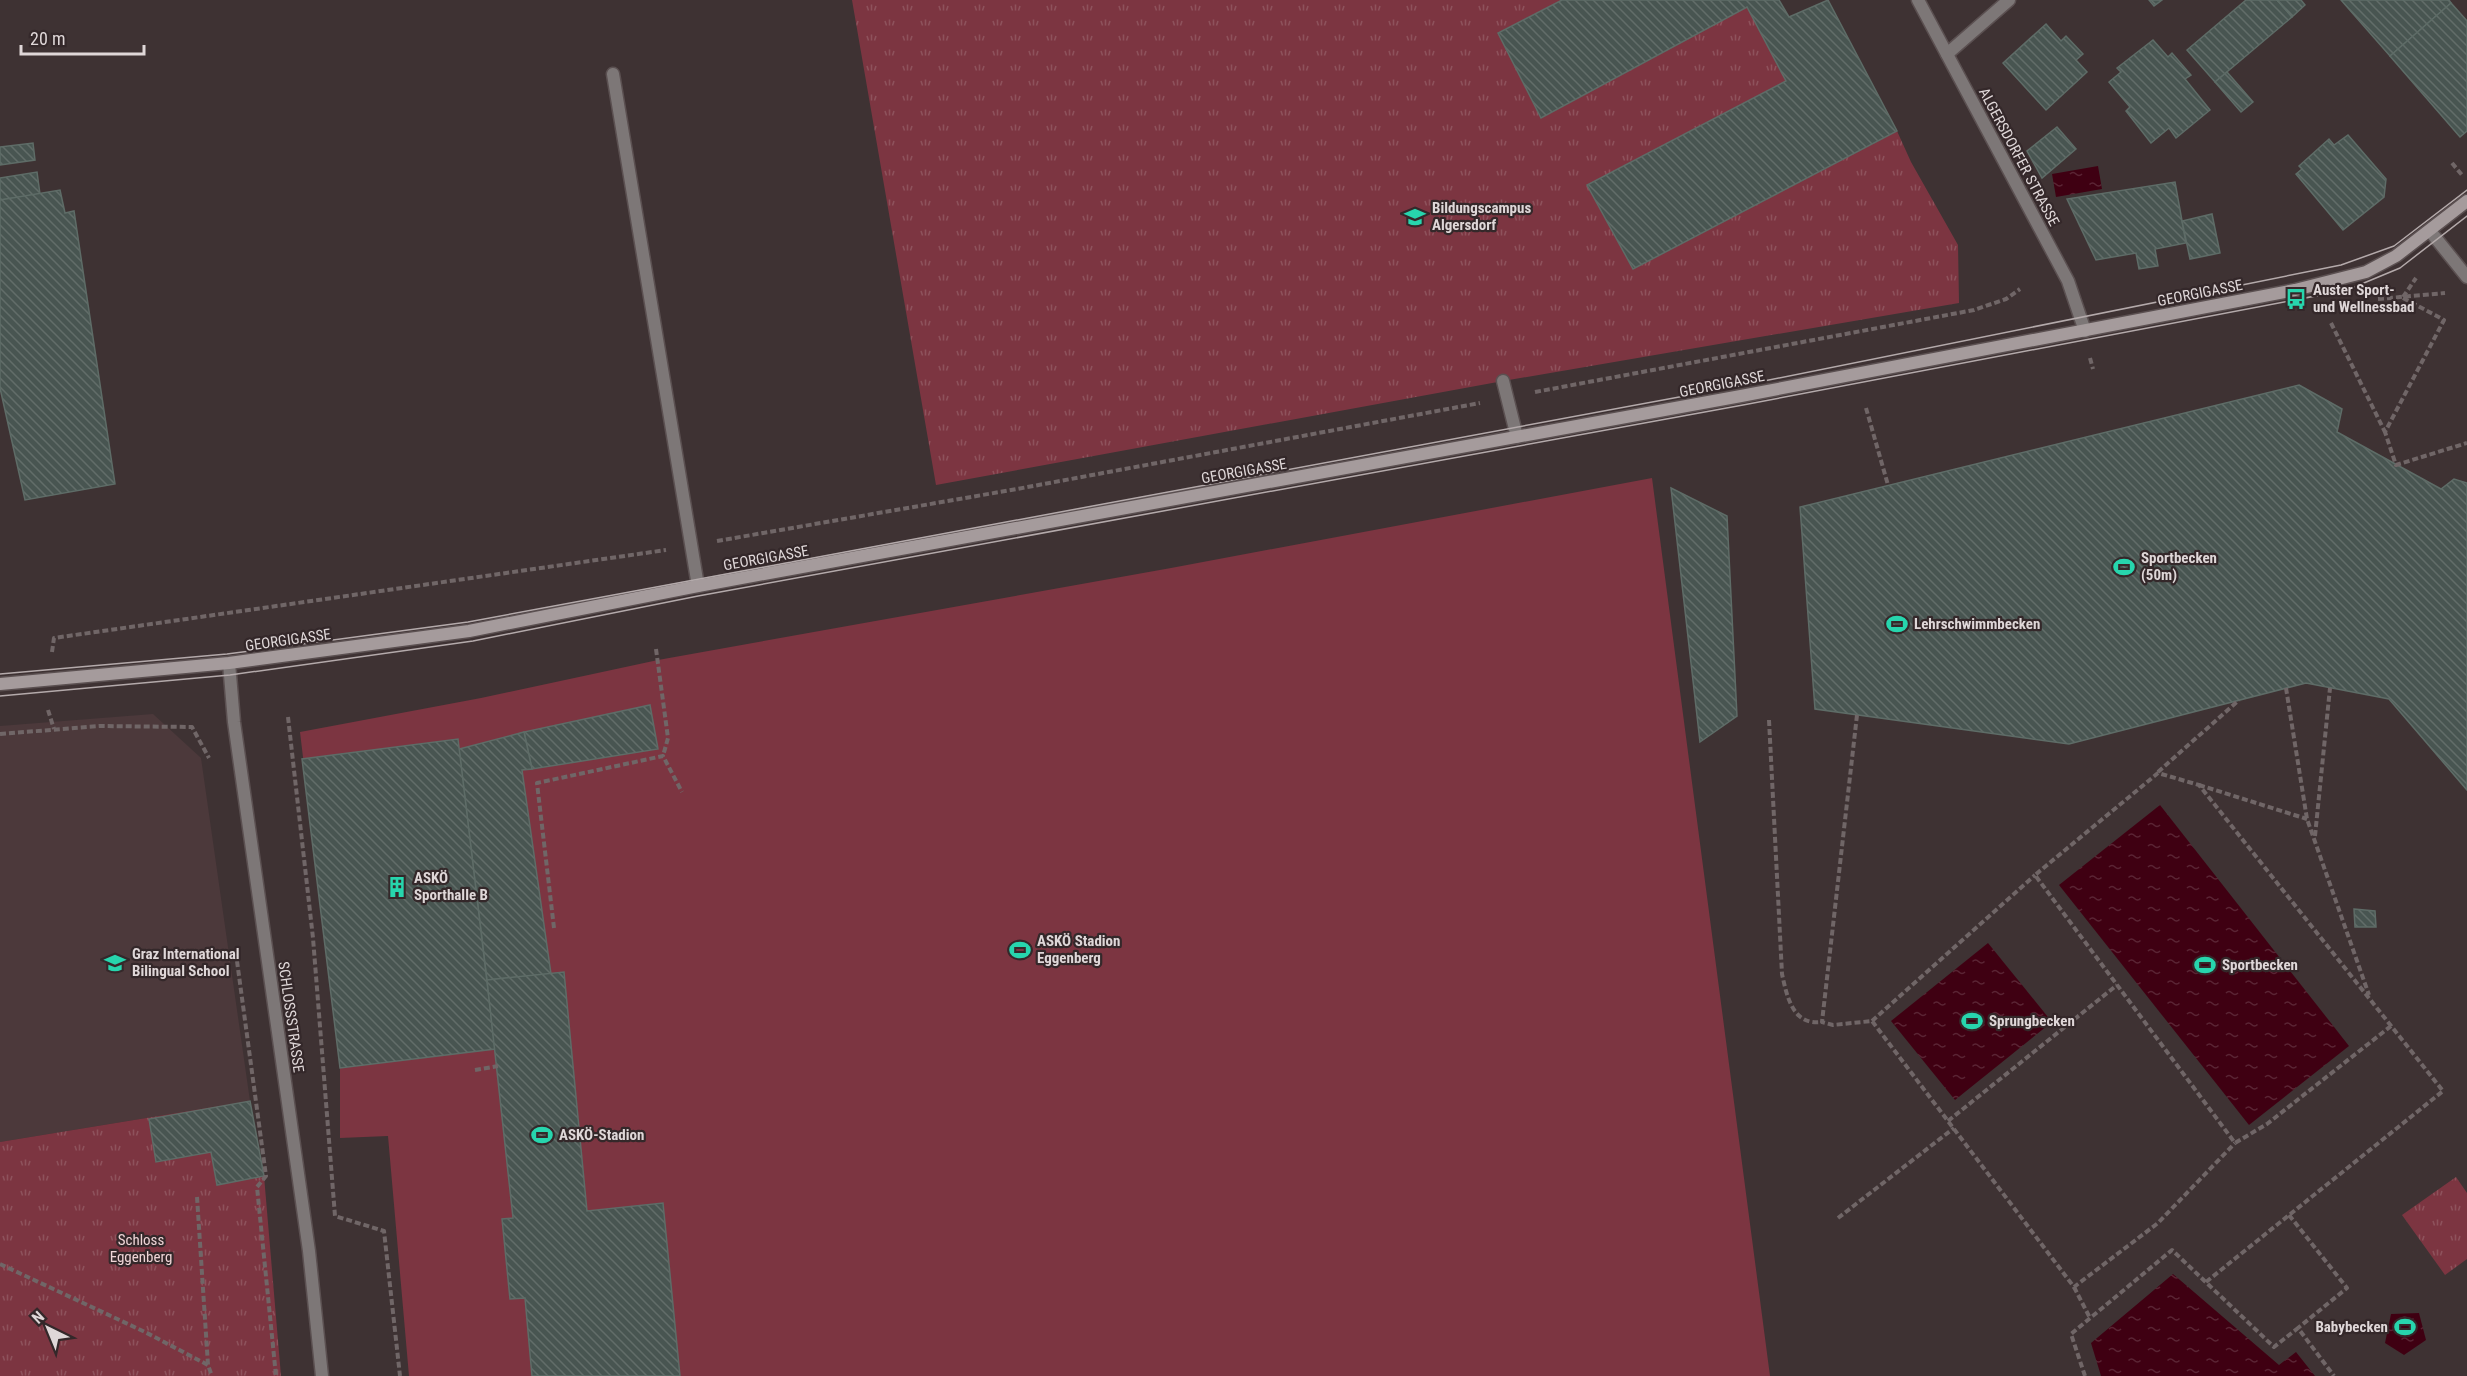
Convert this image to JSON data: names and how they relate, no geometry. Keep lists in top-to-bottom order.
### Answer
{
  "streets": {
    "main road": ["GEORGIGASSE"],
    "street": ["ALGERSDORFER STRASSE", "SCHLOSSSTRASSE"]
  },
  "crossings": [
    ["ALGERSDORFER STRASSE", "GEORGIGASSE"],
    ["GEORGIGASSE", "SCHLOSSSTRASSE"]
  ],
  "parks": ["Schloss Eggenberg"],
  "places": {
    "school or university": ["Bildungscampus Algersdorf", "Graz International Bilingual School"],
    "bus stop": ["Auster Sport- und Wellnessbad"],
    "sports": [
      "Sportbecken (50m)",
      "Lehrschwimmbecken",
      "ASKÖ Stadion Eggenberg",
      "Sportbecken",
      "Sprungbecken",
      "ASKÖ-Stadion",
      "Babybecken"
    ],
    "building": ["ASKÖ Sporthalle B"]
  },
  "scale_bar": "20 m",
  "north": "top left"
}
